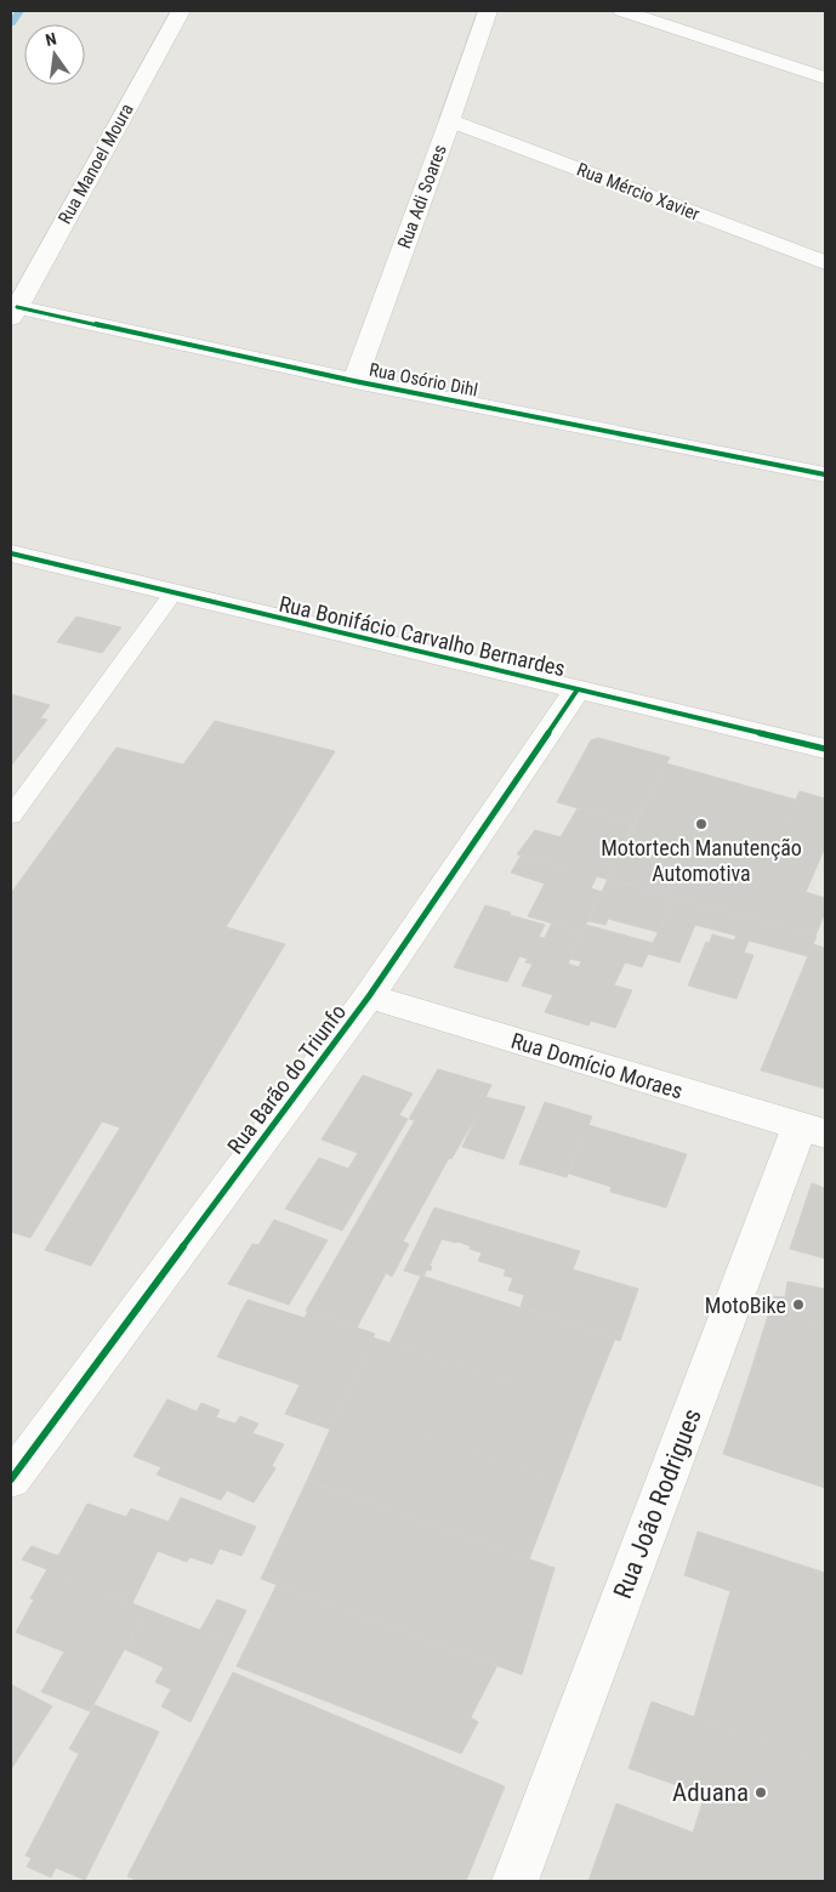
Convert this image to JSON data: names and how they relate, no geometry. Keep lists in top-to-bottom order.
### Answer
{
  "streets": {
    "street": [
      "Rua Manoel Moura",
      "Rua Mércio Xavier",
      "Rua Adi Soares",
      "Rua Osório Dihl",
      "Rua Bonifácio Carvalho Bernardes",
      "Rua Domício Moraes",
      "Rua Barão do Triunfo",
      "Rua João Rodrigues"
    ]
  },
  "crossings": [
    ["Rua Manoel Moura", "Rua Osório Dihl"],
    ["Rua Mércio Xavier", "Rua Adi Soares"],
    ["Rua Adi Soares", "Rua Osório Dihl"],
    ["Rua Bonifácio Carvalho Bernardes", "Rua Barão do Triunfo"],
    ["Rua Domício Moraes", "Rua Barão do Triunfo"],
    ["Rua Domício Moraes", "Rua João Rodrigues"]
  ],
  "places": ["Motortech Manutenção Automotiva", "MotoBike", "Aduana"],
  "north": "top"
}
